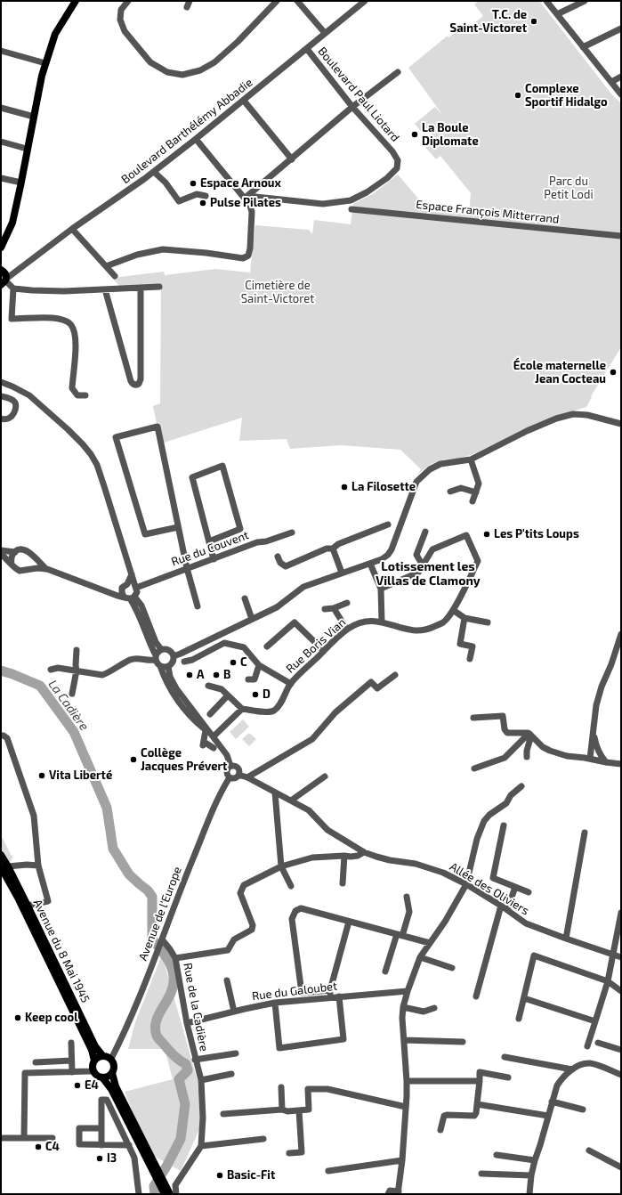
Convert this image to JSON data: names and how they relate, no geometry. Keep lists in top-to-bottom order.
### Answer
{
  "streets": {
    "main road": ["Avenue du 8 Mai 1945"],
    "street": [
      "Boulevard Paul Liotard",
      "Boulevard Barthélémy Abbadie",
      "Espace François Mitterrand",
      "Rue du Couvent",
      "Rue Boris Vian",
      "Allée des Oliviers",
      "Avenue de l'Europe",
      "Rue du Galoubet",
      "Rue de la Cadière"
    ]
  },
  "crossings": [
    ["Boulevard Paul Liotard", "Boulevard Barthélémy Abbadie"],
    ["Allée des Oliviers", "Avenue de l'Europe"],
    ["Avenue de l'Europe", "Avenue du 8 Mai 1945"],
    ["Avenue de l'Europe", "Rue de la Cadière"],
    ["Rue du Galoubet", "Rue de la Cadière"]
  ],
  "districts": ["Lotissement les Villas de Clamony"],
  "water": ["La Cadière"],
  "parks": ["Parc du Petit Lodi", "Cimetière de Saint-Victoret"],
  "places": [
    "T.C. de Saint-Victoret",
    "Complexe Sportif Hidalgo",
    "La Boule Diplomate",
    "Espace Arnoux",
    "Pulse Pilates",
    "École maternelle Jean Cocteau",
    "La Filosette",
    "Les P'tits Loups",
    "C",
    "A",
    "B",
    "D",
    "Collège Jacques Prévert",
    "Vita Liberté",
    "Keep cool",
    "E4",
    "C4",
    "I3",
    "Basic-Fit"
  ]
}
